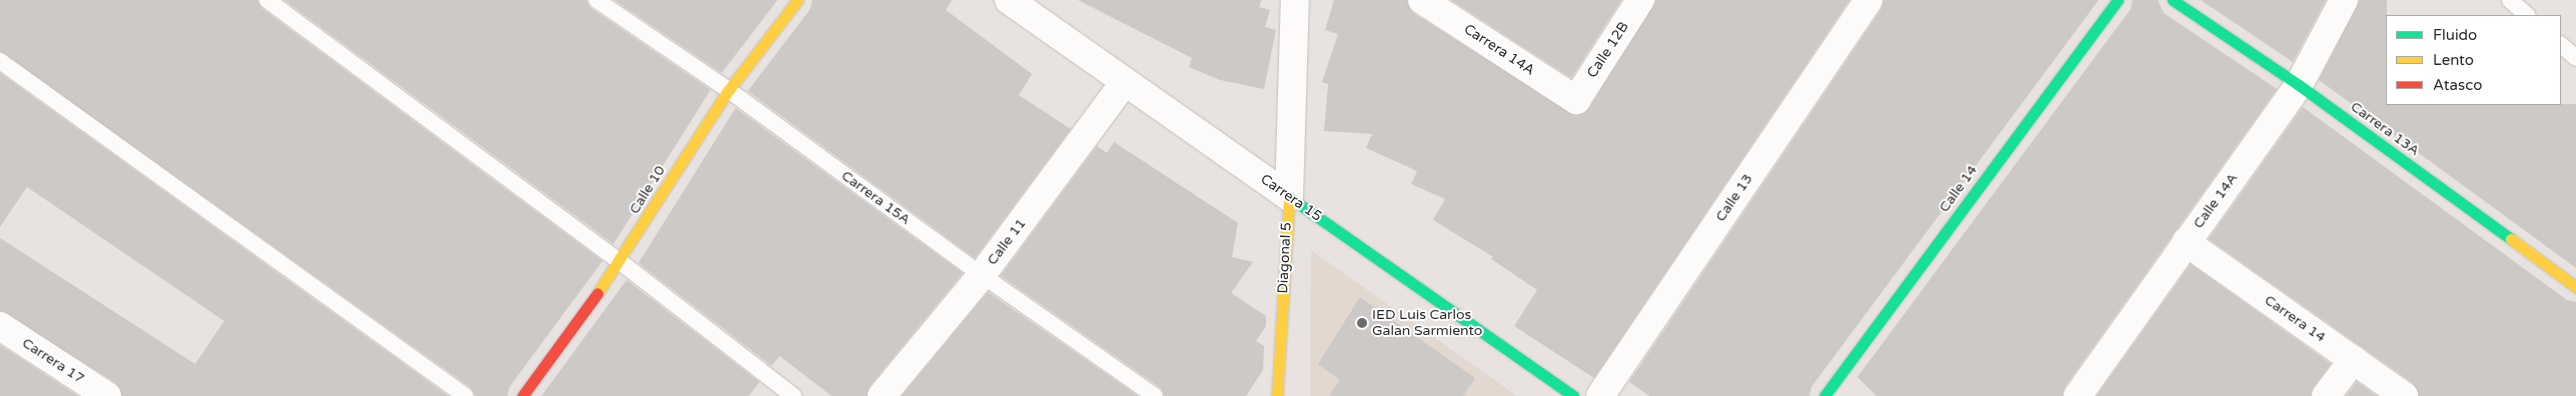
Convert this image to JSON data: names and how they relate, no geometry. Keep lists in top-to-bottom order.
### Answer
{
  "streets": {
    "street": [
      "Carrera 14A",
      "Calle 12B",
      "Carrera 13A",
      "Calle 14",
      "Calle 10",
      "Carrera 15",
      "Calle 13",
      "Calle 14A",
      "Calle 11",
      "Diagonal 5",
      "Carrera 14",
      "Carrera 17"
    ],
    "lane": ["Carrera 15A"]
  },
  "crossings": [
    ["Carrera 14A", "Calle 12B"],
    ["Carrera 13A", "Calle 14A"],
    ["Calle 10", "Carrera 15A"],
    ["Carrera 15A", "Calle 11"],
    ["Carrera 15", "Calle 11"],
    ["Carrera 15", "Diagonal 5"],
    ["Calle 14A", "Carrera 14"]
  ],
  "places": ["IED Luis Carlos Galan Sarmiento"],
  "legend": ["Fluido", "Lento", "Atasco"]
}
